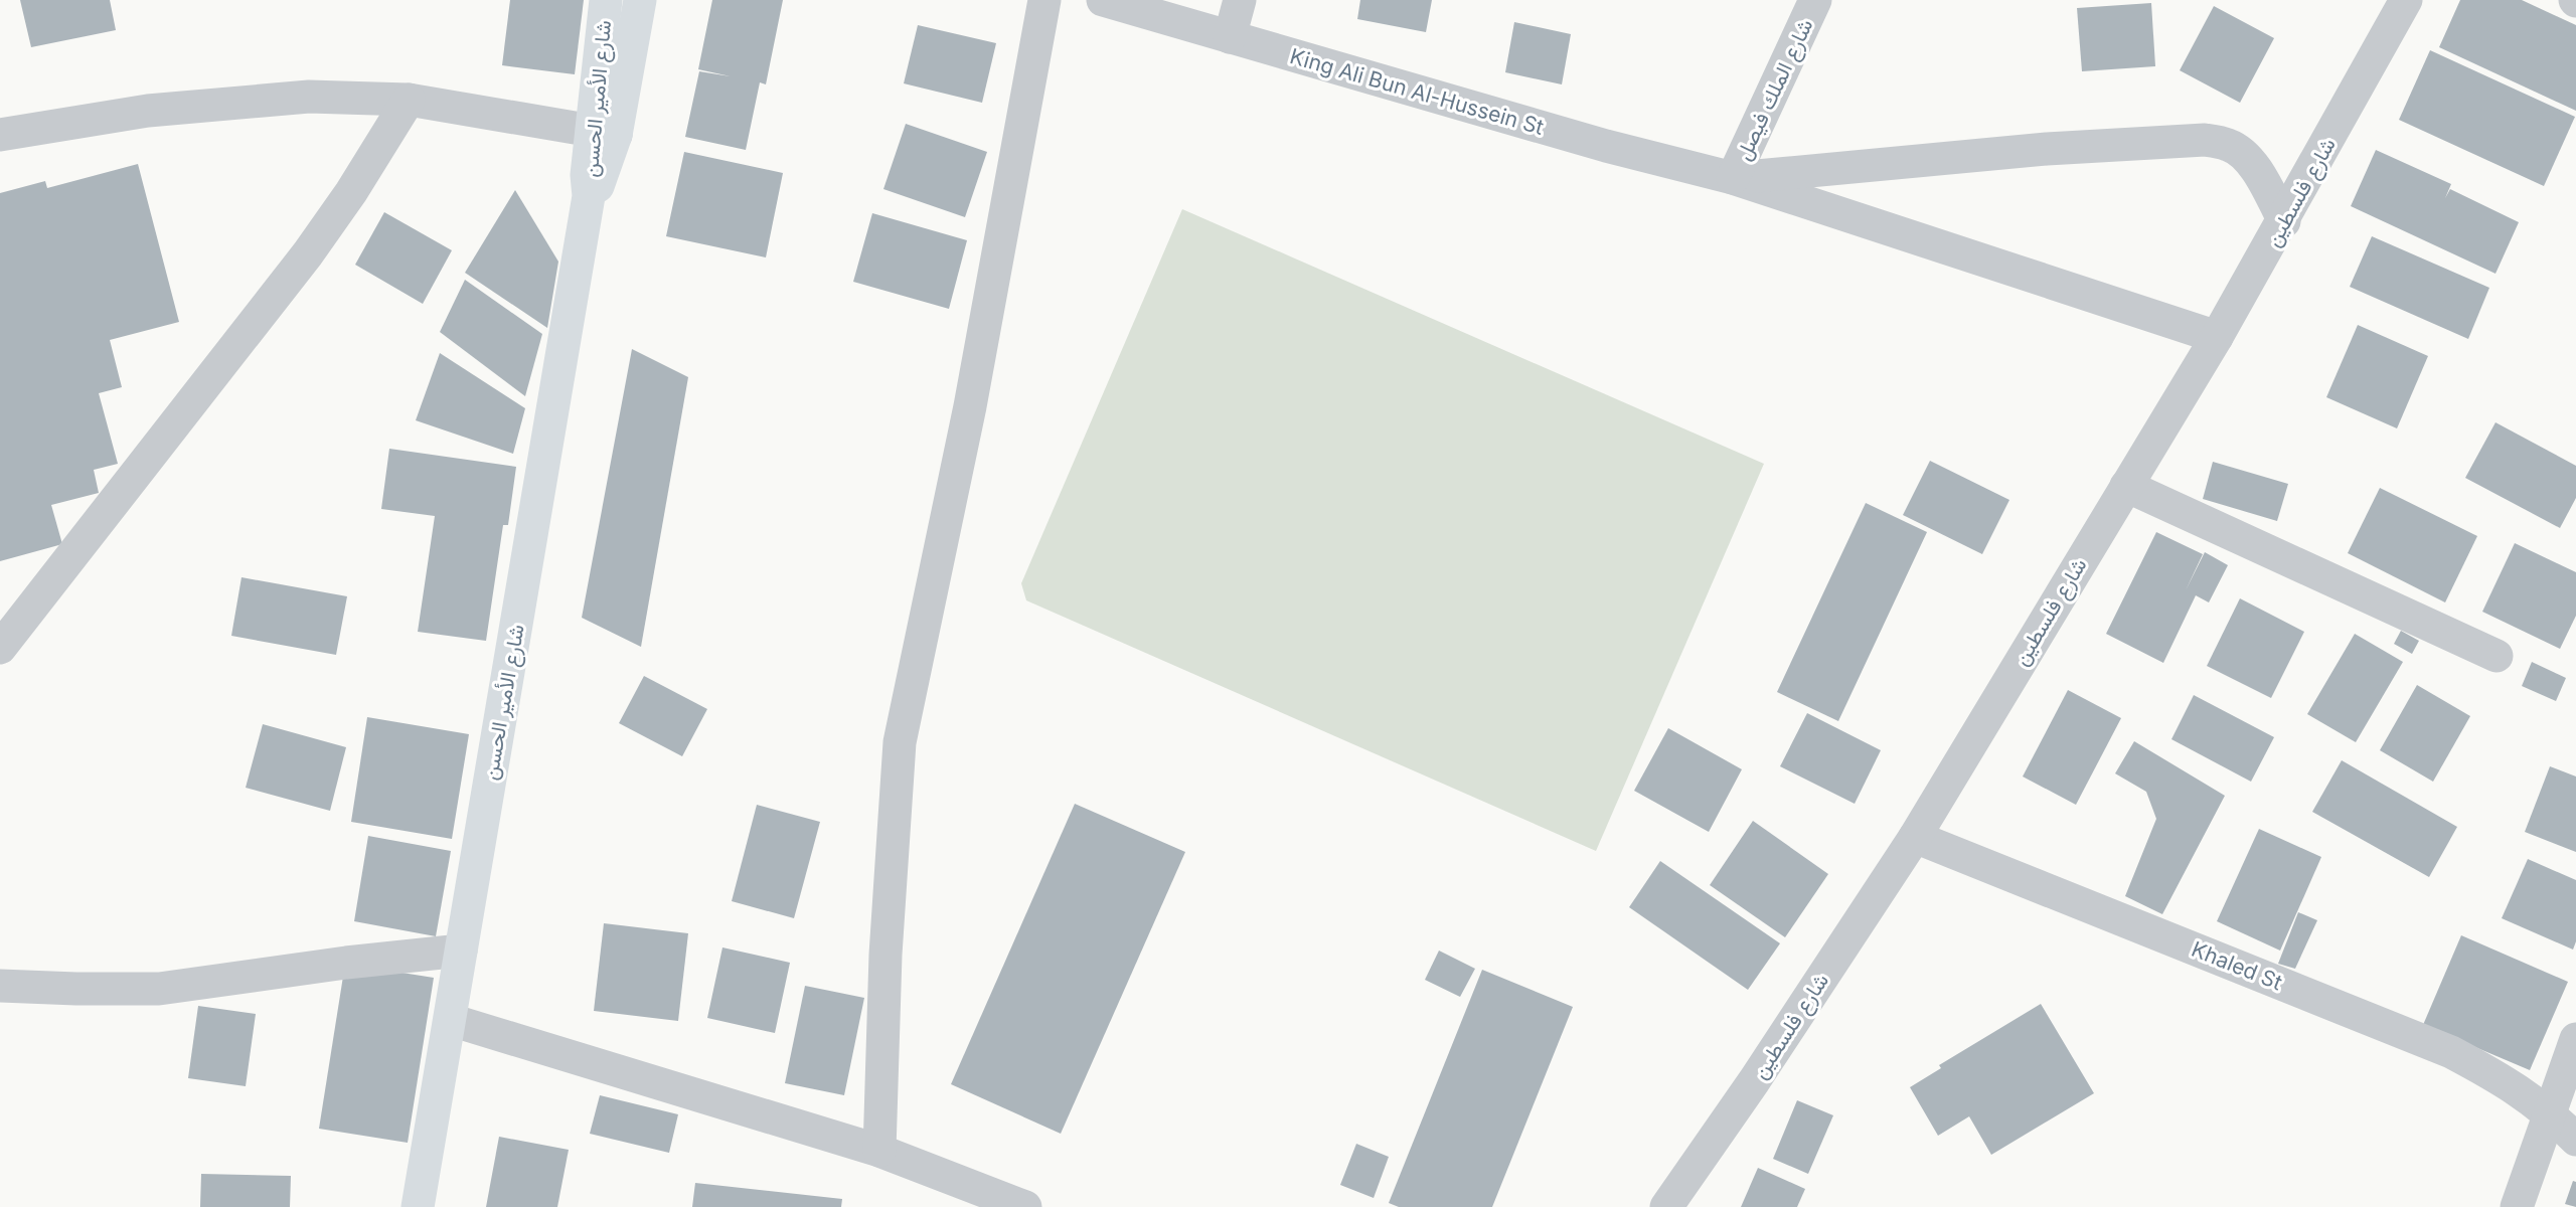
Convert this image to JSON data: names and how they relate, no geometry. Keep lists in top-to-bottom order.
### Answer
{
  "streets": {
    "main road": ["شارع الأمير الحسن"],
    "street": [
      "شارع الملك فيصل",
      "King Ali Bun Al-Hussein St",
      "شارع فلسطين",
      "Khaled St"
    ]
  },
  "crossings": [
    ["شارع الملك فيصل", "King Ali Bun Al-Hussein St"],
    ["King Ali Bun Al-Hussein St", "شارع فلسطين"],
    ["شارع فلسطين", "Khaled St"]
  ]
}
